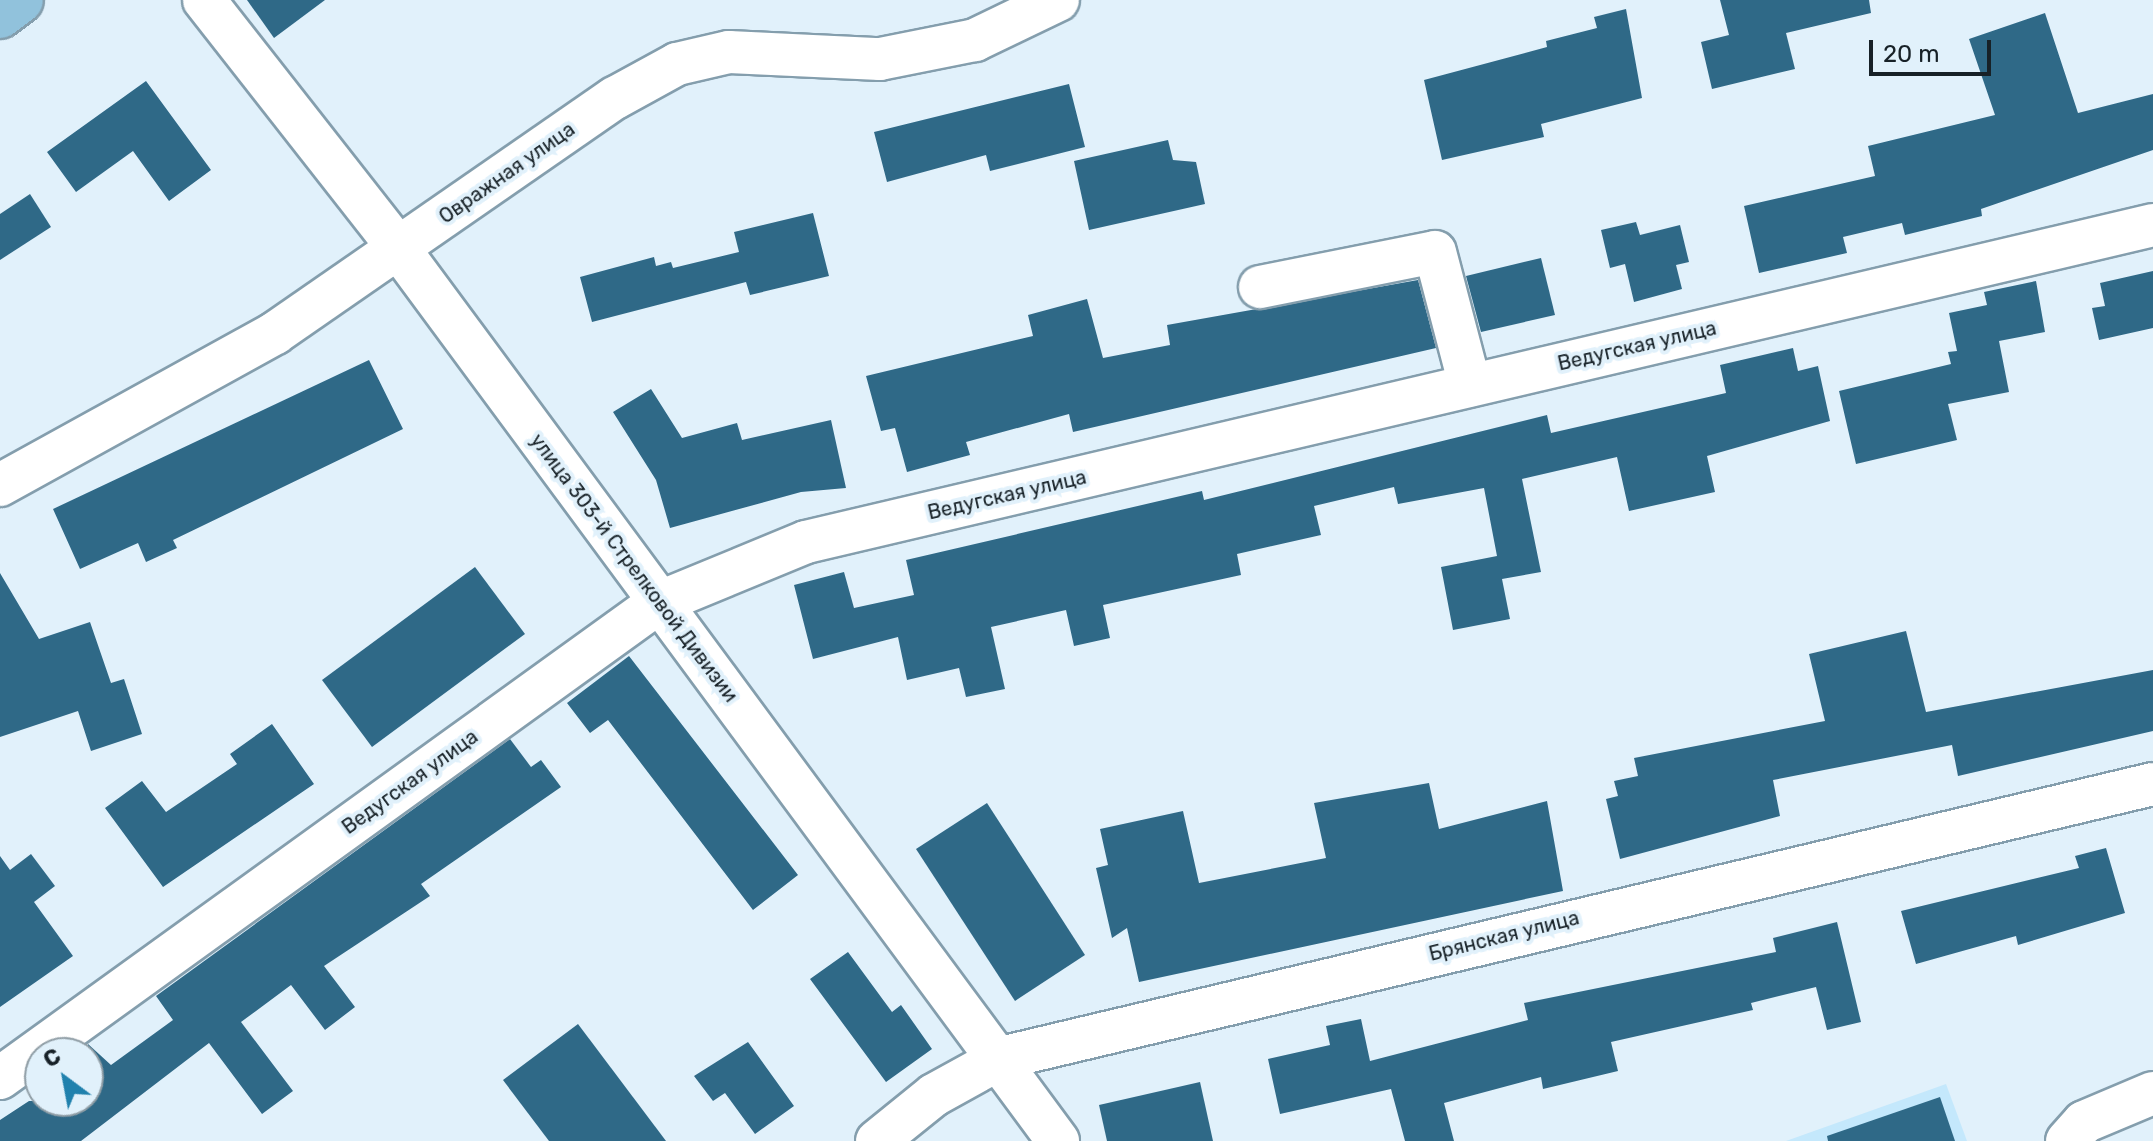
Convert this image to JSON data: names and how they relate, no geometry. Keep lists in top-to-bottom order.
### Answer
{
  "streets": {
    "street": [
      "Овражная улица",
      "Ведугская улица",
      "улица 303-й Стрелковой Дивизии",
      "Брянская улица"
    ]
  },
  "crossings": [
    ["Овражная улица", "улица 303-й Стрелковой Дивизии"],
    ["Ведугская улица", "улица 303-й Стрелковой Дивизии"],
    ["улица 303-й Стрелковой Дивизии", "Брянская улица"]
  ],
  "scale_bar": "20 m",
  "north": "top left"
}
